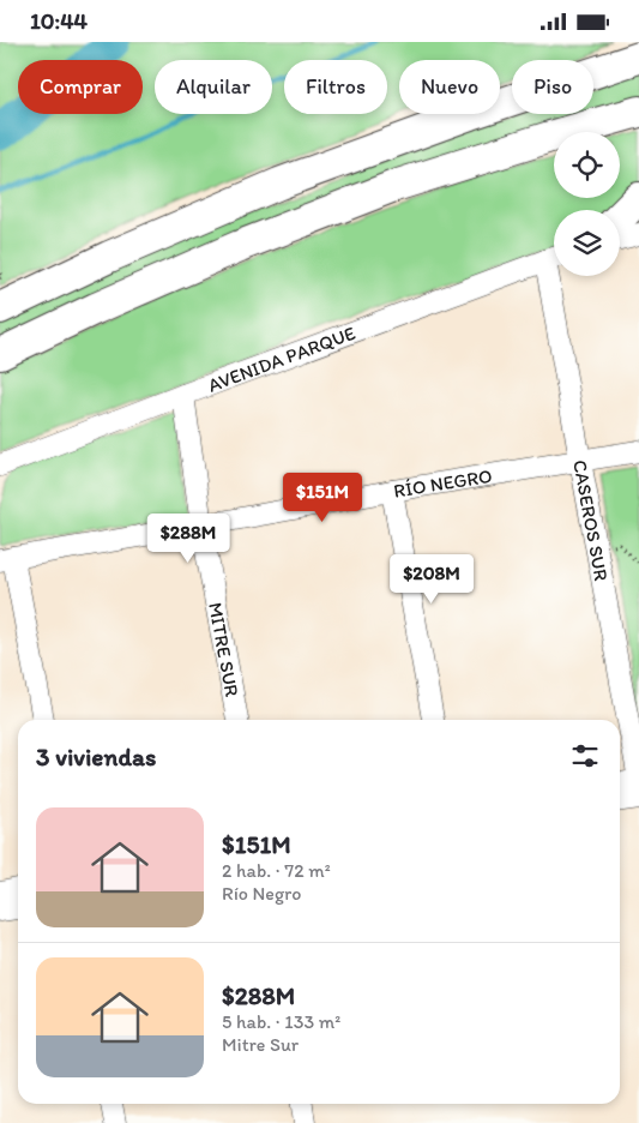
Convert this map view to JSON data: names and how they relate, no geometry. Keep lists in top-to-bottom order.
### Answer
{
  "streets": {
    "street": [
      "AVENIDA PARQUE",
      "RÍO NEGRO",
      "CASEROS SUR",
      "MITRE SUR"
    ]
  },
  "crossings": [
    ["AVENIDA PARQUE", "MITRE SUR"],
    ["RÍO NEGRO", "CASEROS SUR"],
    ["RÍO NEGRO", "MITRE SUR"]
  ],
  "page": {
    "status": "10:44",
    "chip": [
      "Comprar",
      "Alquilar",
      "Filtros",
      "Nuevo",
      "Piso"
    ],
    "price": ["$151M", "$288M", "$208M"],
    "heading": "3 viviendas",
    "list": [
      {
        "name": "$151M",
        "note": "2 hab. · 72 m² · Río Negro"
      },
      {
        "name": "$288M",
        "note": "5 hab. · 133 m² · Mitre Sur"
      }
    ]
  }
}
